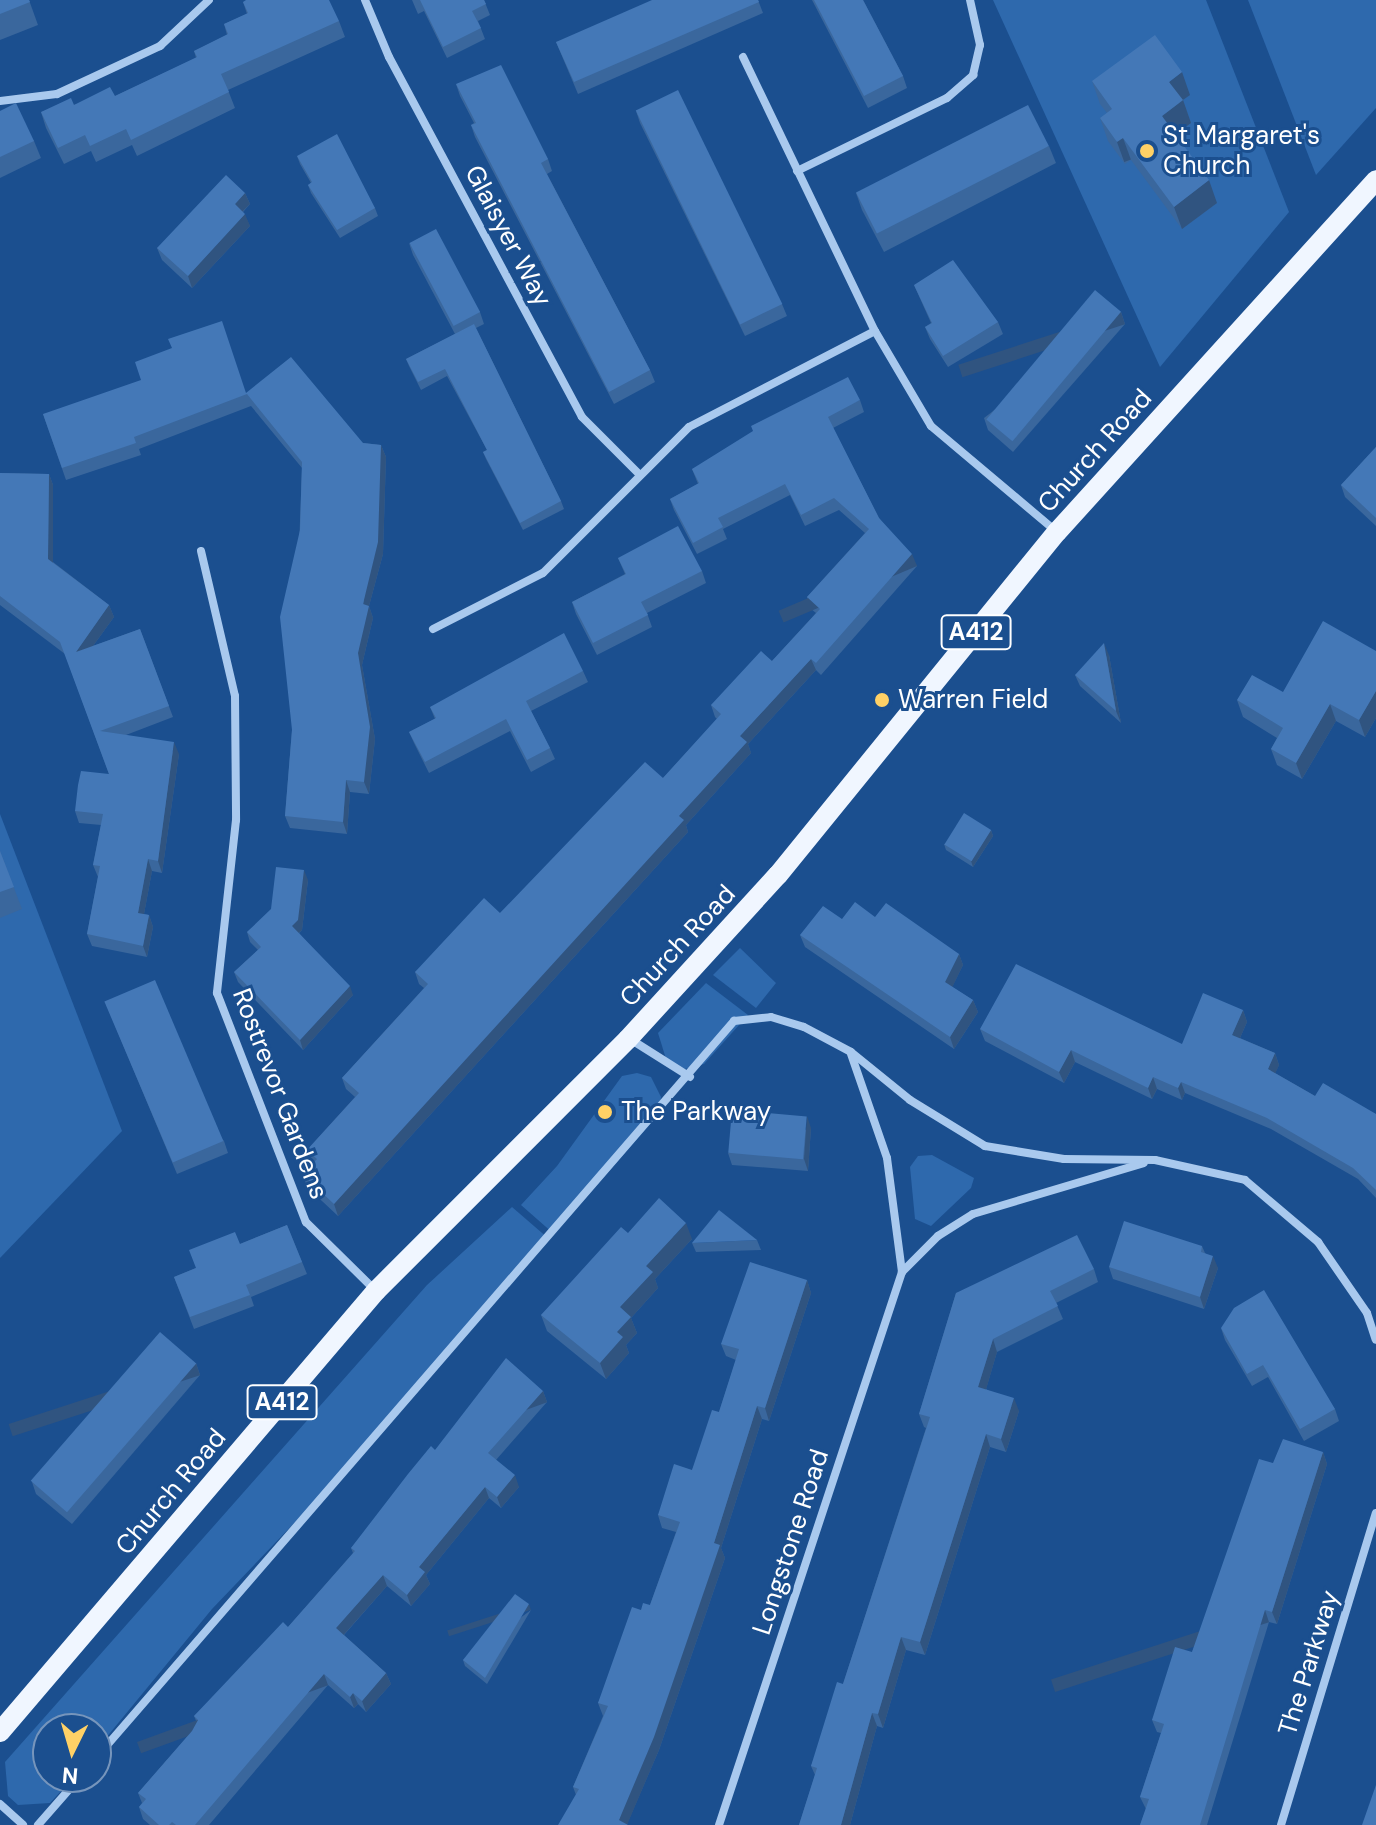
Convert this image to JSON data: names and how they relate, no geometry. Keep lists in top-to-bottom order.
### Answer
{
  "streets": {
    "main road": ["Church Road", "A412"],
    "street": [
      "Glaisyer Way",
      "Rostrevor Gardens",
      "Longstone Road",
      "The Parkway"
    ]
  },
  "crossings": [
    ["Church Road", "Rostrevor Gardens"]
  ],
  "places": ["St Margaret's Church", "Warren Field", "The Parkway"],
  "north": "bottom"
}
